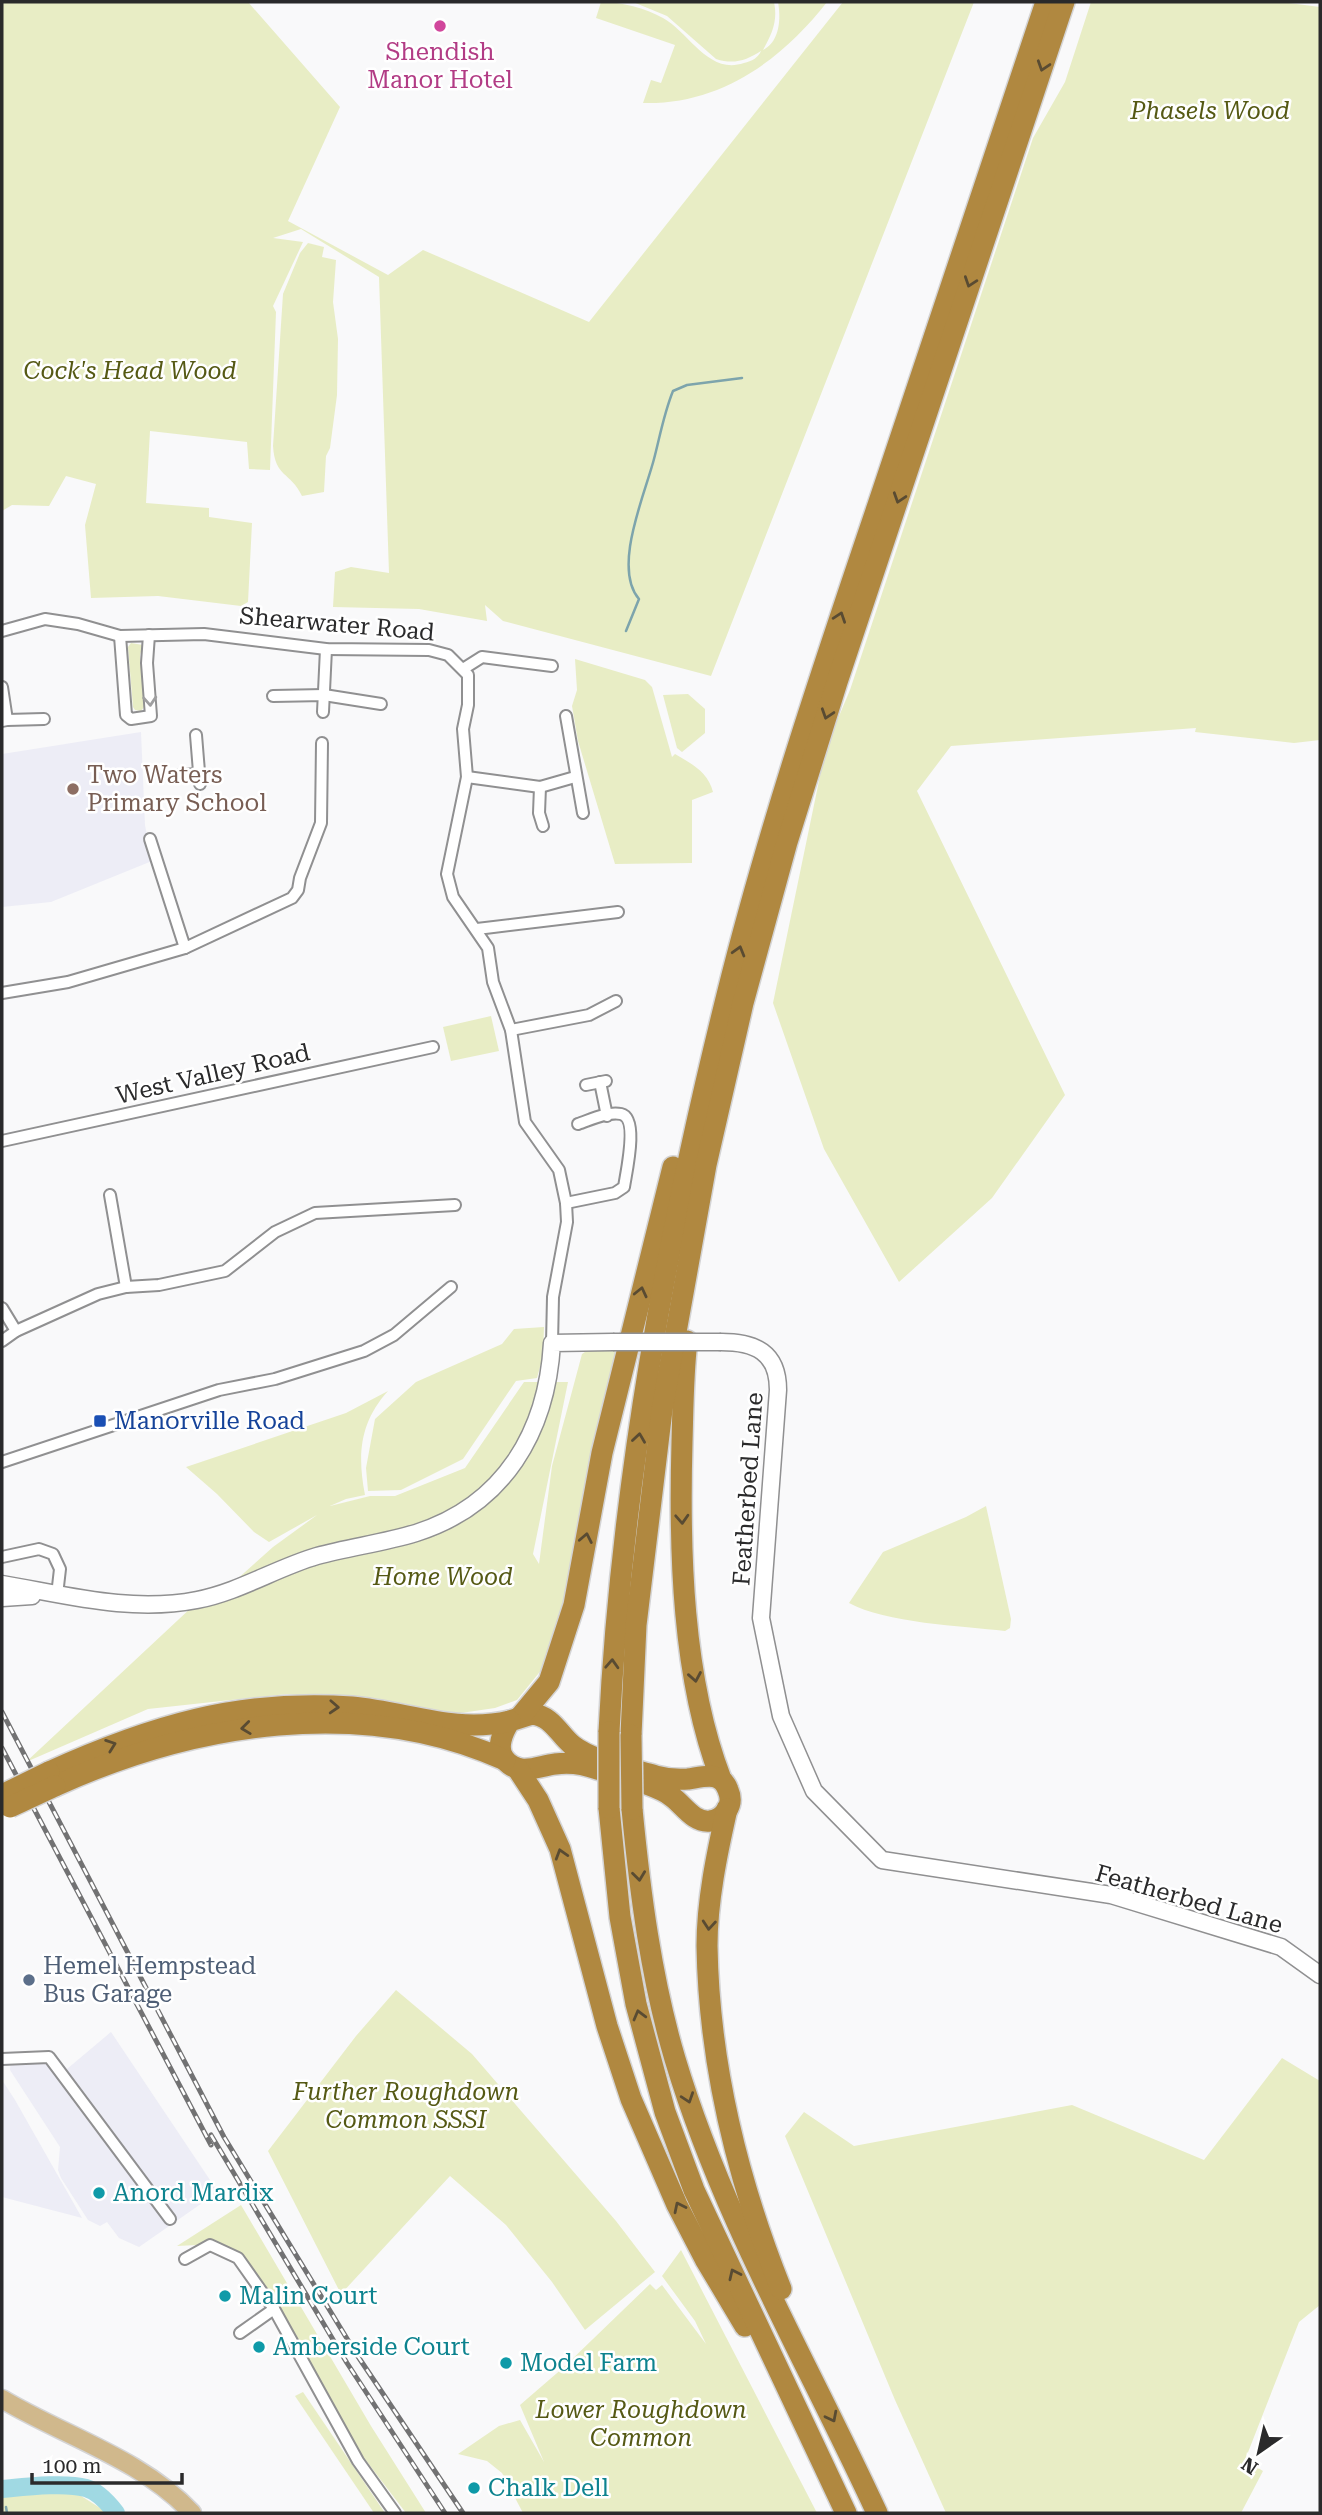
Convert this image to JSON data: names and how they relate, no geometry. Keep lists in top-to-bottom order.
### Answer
{
  "streets": {
    "street": ["Shearwater Road", "West Valley Road", "Featherbed Lane"]
  },
  "parks": [
    "Phasels Wood",
    "Cock's Head Wood",
    "Home Wood",
    "Further Roughdown Common SSSI",
    "Lower Roughdown Common"
  ],
  "places": {
    "other": [
      "Shendish Manor Hotel",
      "Two Waters Primary School",
      "Hemel Hempstead Bus Garage",
      "Anord Mardix",
      "Malin Court",
      "Amberside Court",
      "Model Farm",
      "Chalk Dell"
    ],
    "transit": ["Manorville Road"]
  },
  "scale_bar": "100 m",
  "north": "bottom left"
}
